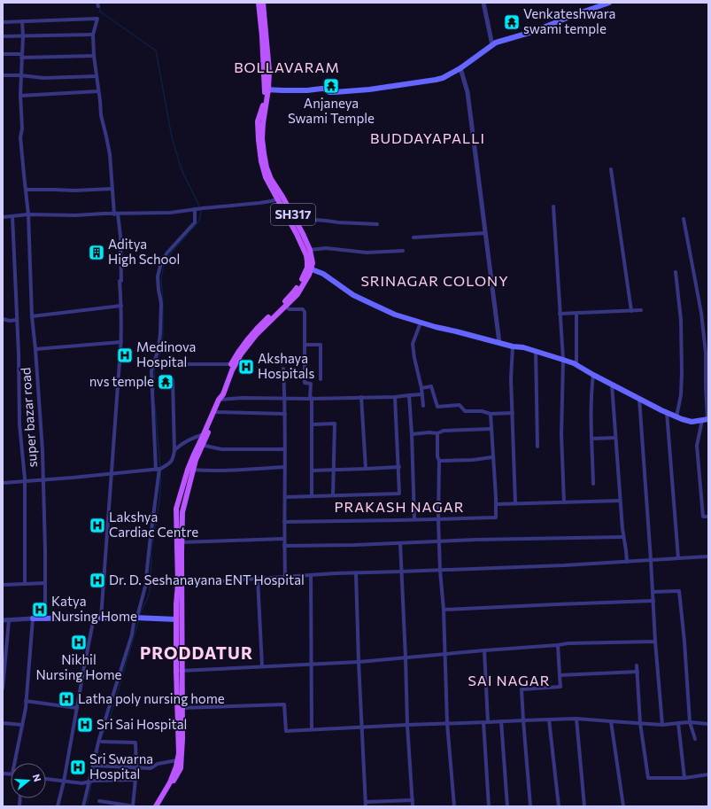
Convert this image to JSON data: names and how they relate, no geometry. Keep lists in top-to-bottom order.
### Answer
{
  "streets": {
    "main road": ["SH317"],
    "street": ["super bazar road"]
  },
  "districts": [
    "BOLLAVARAM",
    "BUDDAYAPALLI",
    "SRINAGAR COLONY",
    "PRAKASH NAGAR",
    "PRODDATUR",
    "SAI NAGAR"
  ],
  "places": {
    "temple": ["Venkateshwara swami temple", "Anjaneya Swami Temple", "nvs temple"],
    "building": ["Aditya High School"],
    "hospital": [
      "Medinova Hospital",
      "Akshaya Hospitals",
      "Lakshya Cardiac Centre",
      "Dr. D. Seshanayana ENT Hospital",
      "Katya Nursing Home",
      "Nikhil Nursing Home",
      "Latha poly nursing home",
      "Sri Sai Hospital",
      "Sri Swarna Hospital"
    ]
  },
  "north": "right"
}
